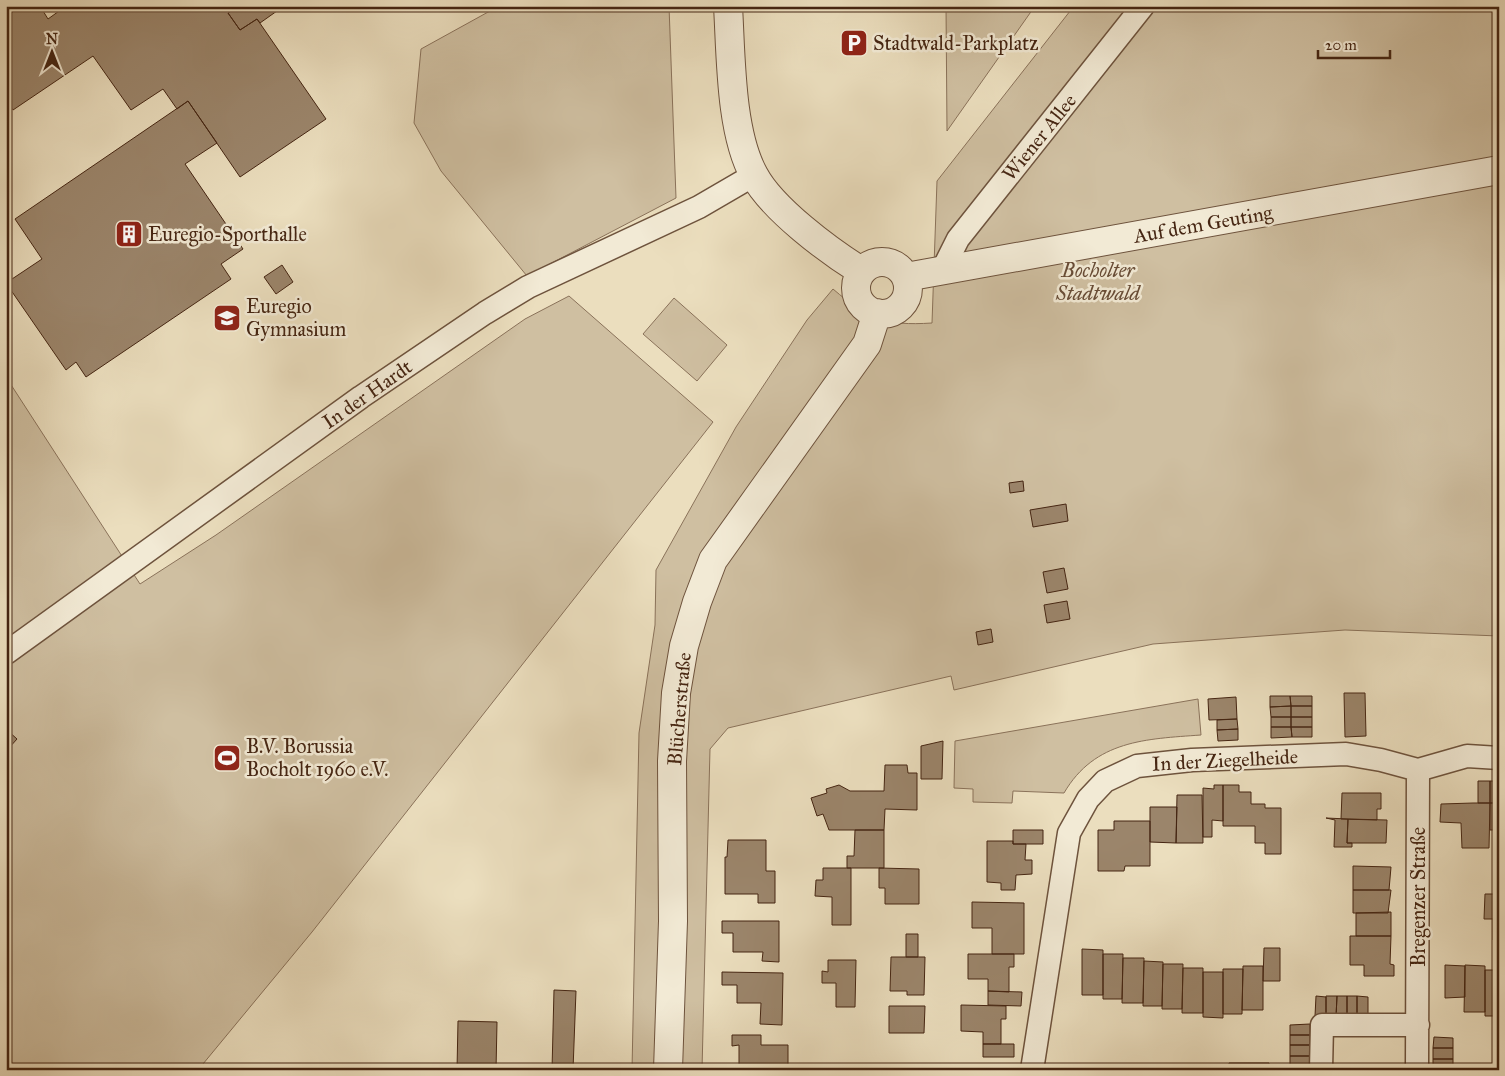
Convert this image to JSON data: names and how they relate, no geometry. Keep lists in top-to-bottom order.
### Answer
{
  "streets": {
    "street": [
      "Wiener Allee",
      "Auf dem Geuting",
      "In der Hardt",
      "Blücherstraße",
      "In der Ziegelheide",
      "Bregenzer Straße"
    ]
  },
  "crossings": [
    ["Wiener Allee", "Auf dem Geuting"],
    ["Auf dem Geuting", "Blücherstraße"],
    ["In der Ziegelheide", "Bregenzer Straße"]
  ],
  "parks": ["Bocholter Stadtwald"],
  "places": {
    "parking": ["Stadtwald-Parkplatz"],
    "building": ["Euregio-Sporthalle"],
    "school or university": ["Euregio Gymnasium"],
    "sports": ["B.V. Borussia Bocholt 1960 e.V."]
  },
  "scale_bar": "20 m",
  "north": "top"
}
